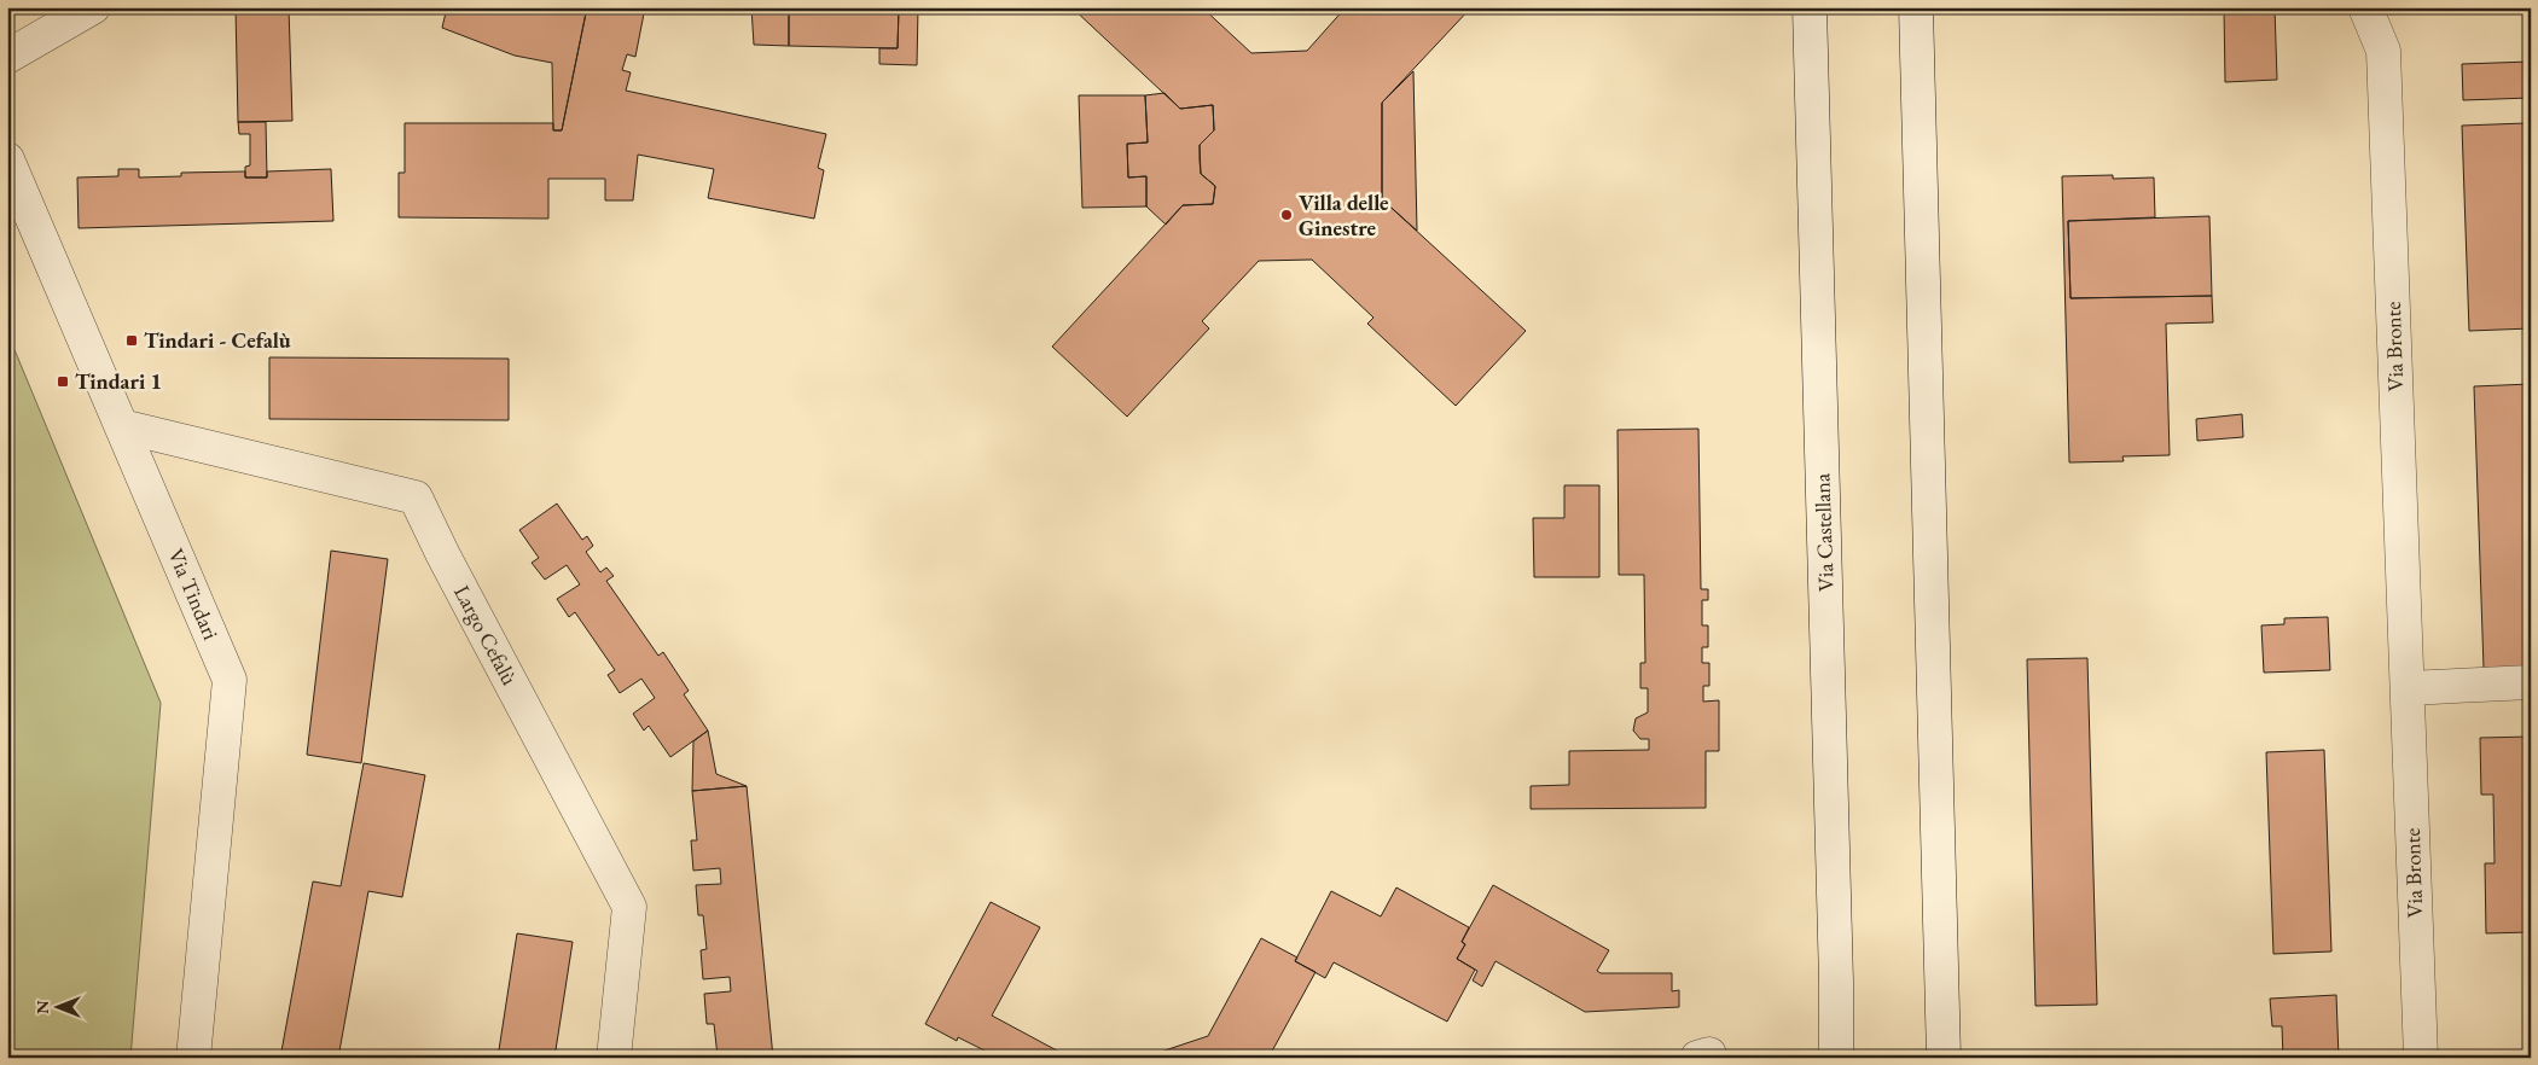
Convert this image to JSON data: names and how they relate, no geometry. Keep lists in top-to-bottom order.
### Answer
{
  "streets": {
    "street": [
      "Via Bronte",
      "Via Castellana",
      "Via Tindari",
      "Largo Cefalù"
    ]
  },
  "crossings": [
    ["Via Tindari", "Largo Cefalù"]
  ],
  "places": {
    "other": ["Villa delle Ginestre"],
    "transit": ["Tindari - Cefalù", "Tindari 1"]
  },
  "north": "left"
}
